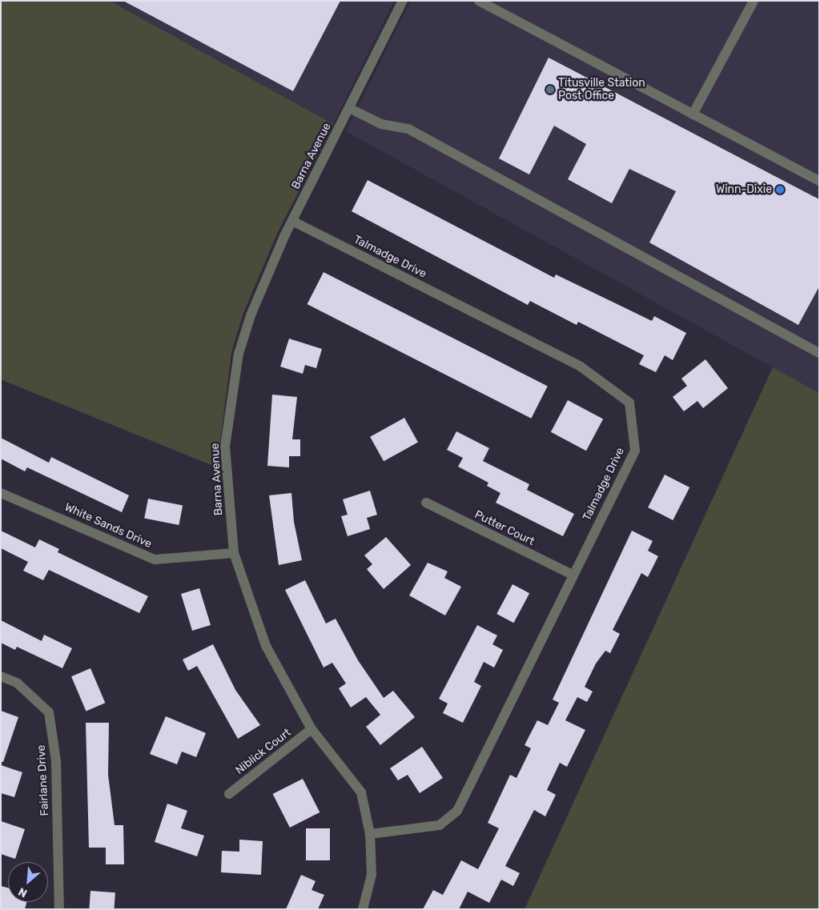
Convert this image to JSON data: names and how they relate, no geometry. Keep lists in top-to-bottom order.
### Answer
{
  "streets": {
    "street": [
      "Barna Avenue",
      "Talmadge Drive",
      "White Sands Drive",
      "Putter Court",
      "Niblick Court",
      "Fairlane Drive"
    ]
  },
  "crossings": [
    ["Barna Avenue", "Talmadge Drive"],
    ["Barna Avenue", "White Sands Drive"],
    ["Barna Avenue", "Niblick Court"],
    ["Talmadge Drive", "Putter Court"]
  ],
  "places": ["Titusville Station Post Office", "Winn-Dixie"],
  "north": "bottom left"
}
